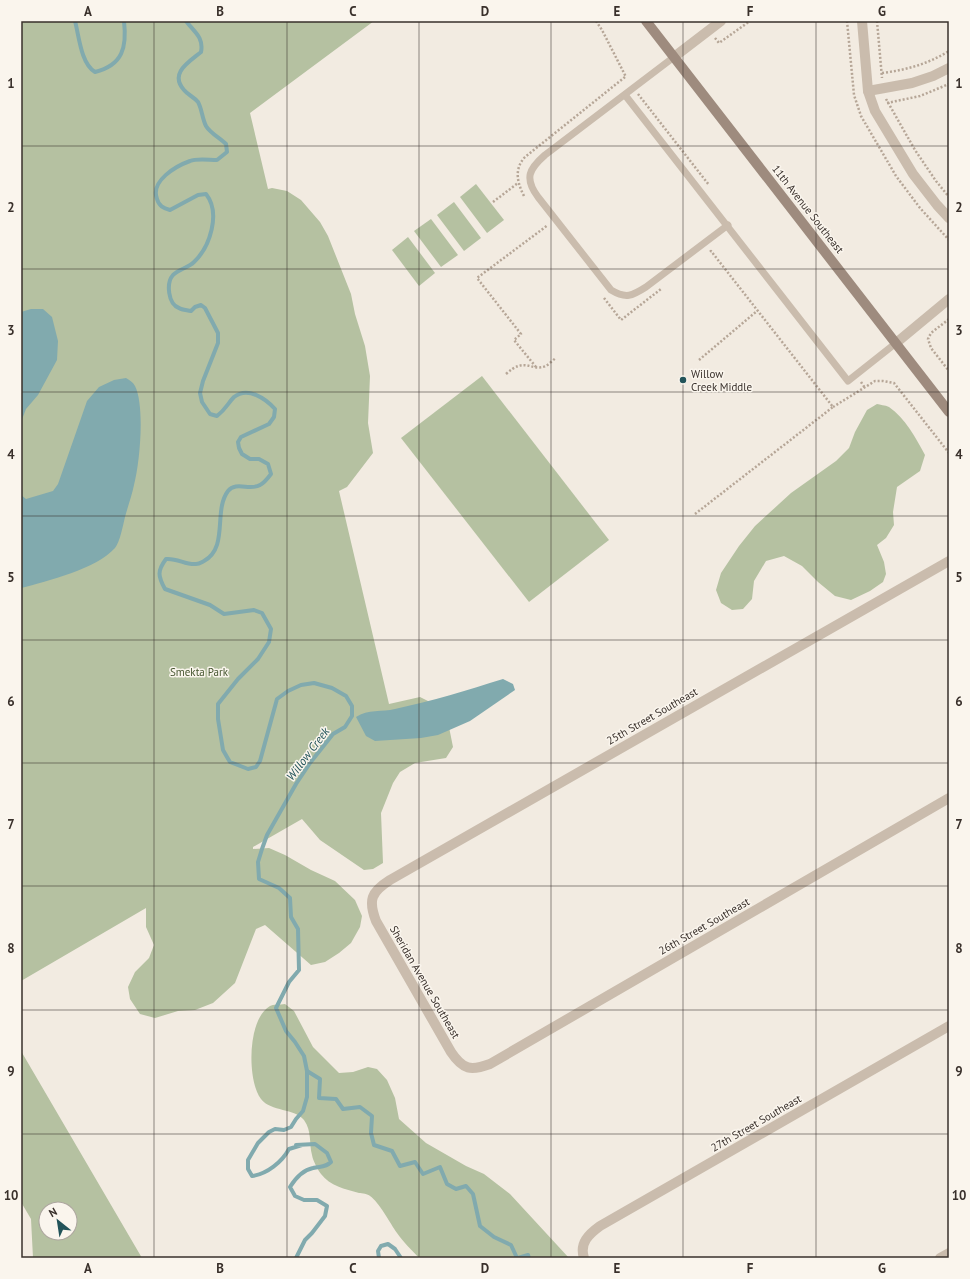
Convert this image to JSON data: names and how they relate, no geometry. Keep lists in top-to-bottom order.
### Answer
{
  "streets": {
    "main road": ["11th Avenue Southeast"],
    "street": [
      "25th Street Southeast",
      "26th Street Southeast",
      "Sheridan Avenue Southeast",
      "27th Street Southeast"
    ]
  },
  "crossings": [
    ["25th Street Southeast", "Sheridan Avenue Southeast"],
    ["26th Street Southeast", "Sheridan Avenue Southeast"]
  ],
  "water": ["Willow Creek"],
  "parks": ["Smekta Park"],
  "places": ["Willow Creek Middle"],
  "north": "top left",
  "grid": {
    "columns": [
      "A",
      "B",
      "C",
      "D",
      "E",
      "F",
      "G"
    ],
    "rows": [
      "1",
      "2",
      "3",
      "4",
      "5",
      "6",
      "7",
      "8",
      "9",
      "10"
    ]
  }
}
